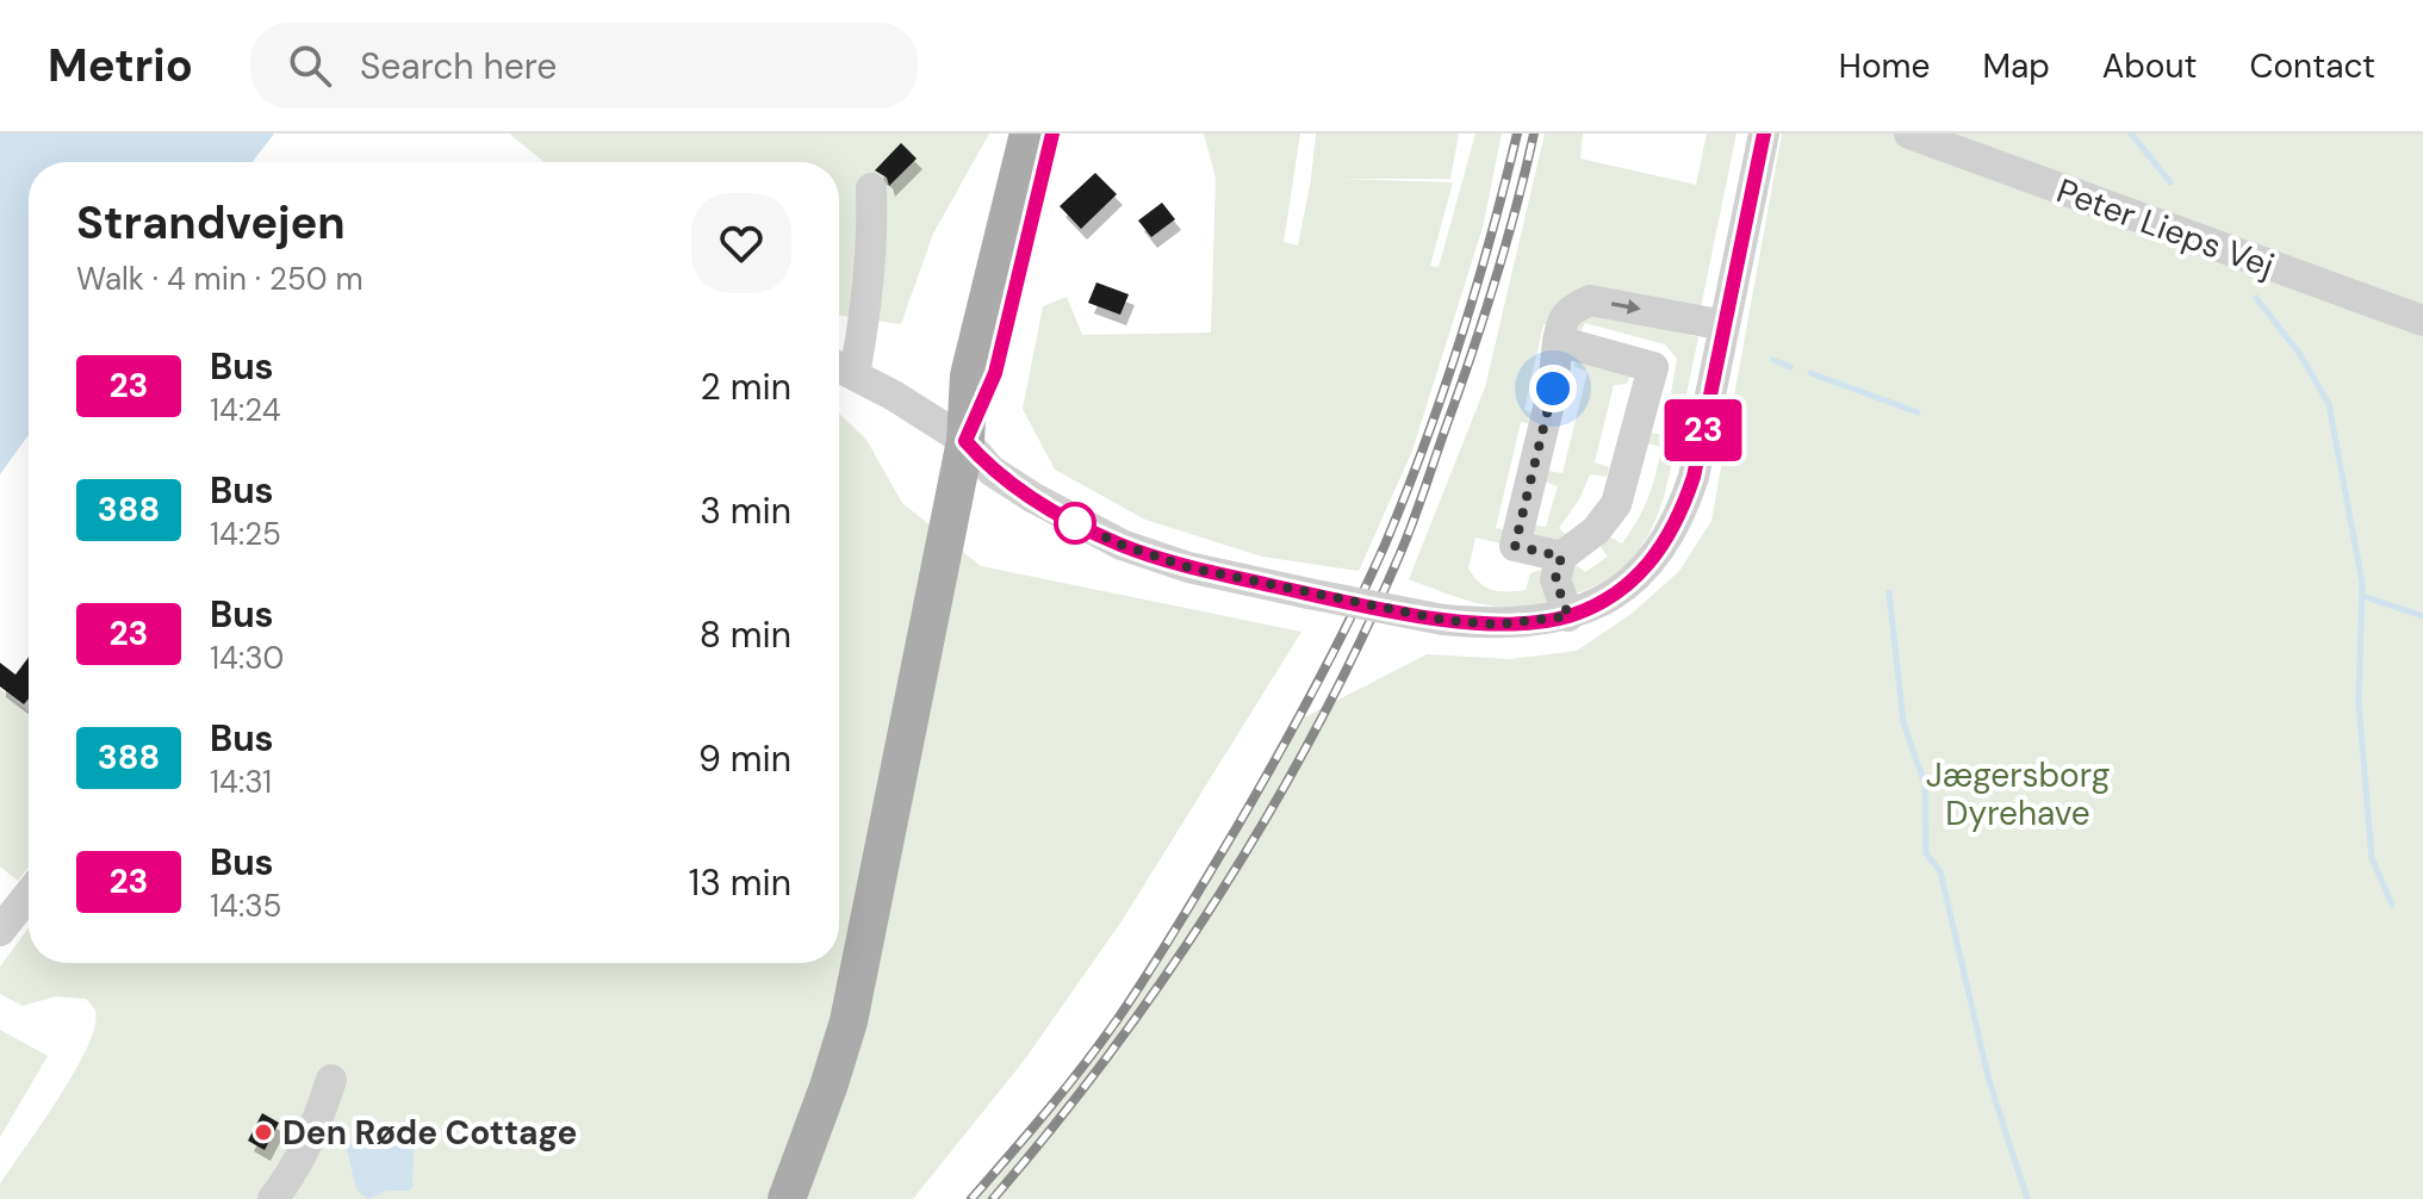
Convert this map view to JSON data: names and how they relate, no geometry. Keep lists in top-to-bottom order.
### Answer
{
  "streets": {
    "street": ["Peter Lieps Vej"]
  },
  "parks": ["Jægersborg Dyrehave"],
  "places": ["Den Røde Cottage"],
  "lines": ["bus line 23"],
  "page": {
    "header": "Metrio",
    "search": "Search here",
    "nav": [
      "Home",
      "Map",
      "About",
      "Contact"
    ],
    "on_map": "23",
    "heading": ["Strandvejen", "Walk · 4 min · 250 m"],
    "list": [
      {
        "mark": "23",
        "name": "Bus",
        "note": "14:24",
        "value": "2 min"
      },
      {
        "mark": "388",
        "name": "Bus",
        "note": "14:25",
        "value": "3 min"
      },
      {
        "mark": "23",
        "name": "Bus",
        "note": "14:30",
        "value": "8 min"
      },
      {
        "mark": "388",
        "name": "Bus",
        "note": "14:31",
        "value": "9 min"
      },
      {
        "mark": "23",
        "name": "Bus",
        "note": "14:35",
        "value": "13 min"
      }
    ]
  }
}
